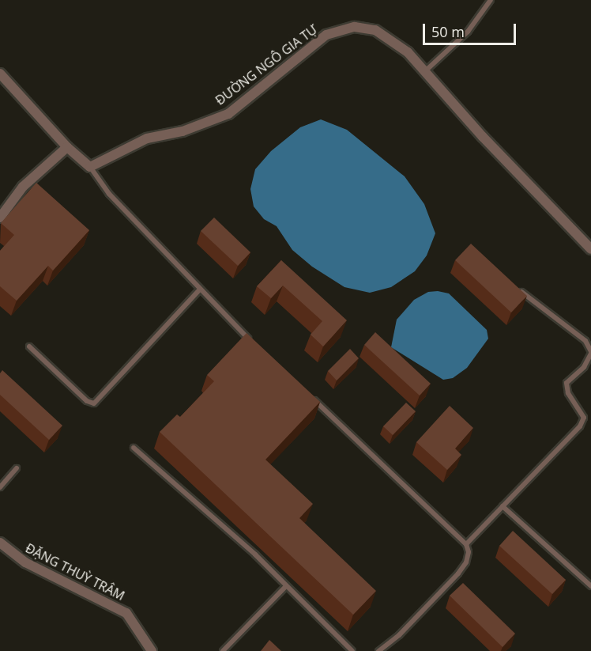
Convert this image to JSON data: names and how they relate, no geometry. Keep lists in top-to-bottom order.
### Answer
{
  "streets": {
    "street": ["ĐƯỜNG NGÔ GIA TỰ", "ĐẶNG THUỲ TRÂM"]
  },
  "scale_bar": "50 m"
}
